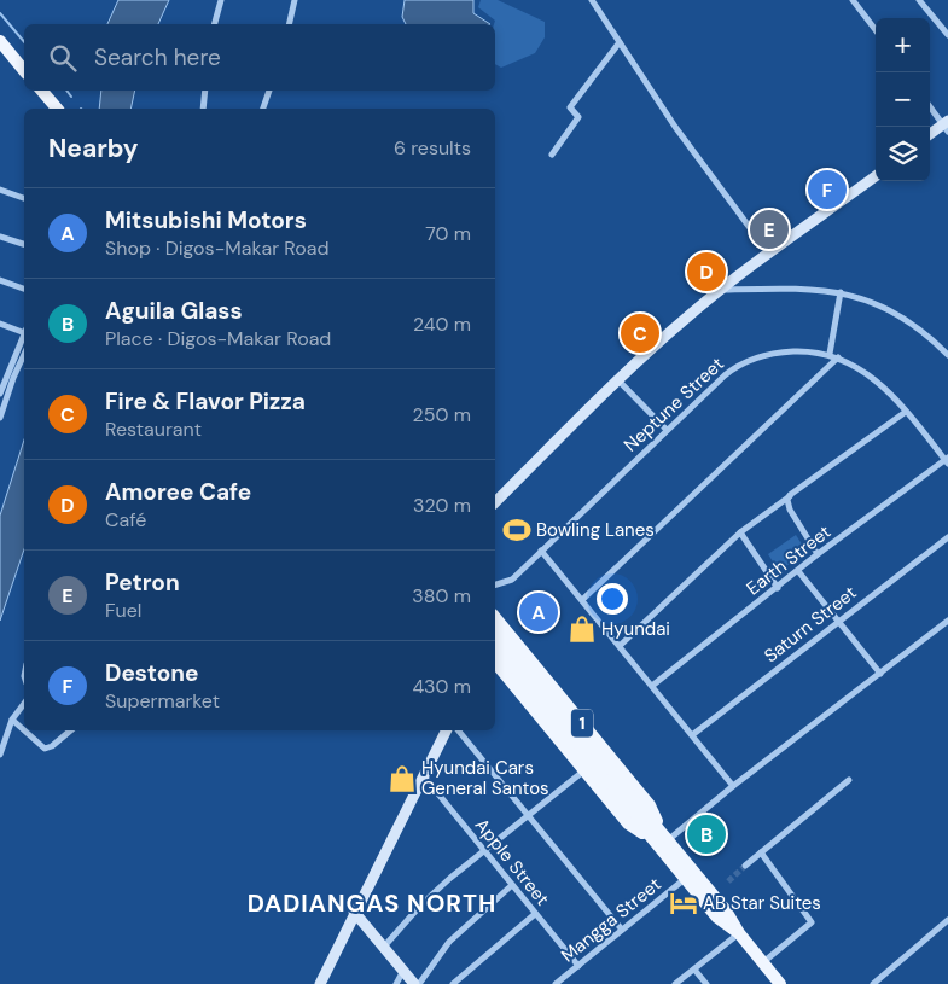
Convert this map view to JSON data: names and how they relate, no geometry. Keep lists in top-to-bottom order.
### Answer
{
  "streets": {
    "main road": ["1"],
    "street": [
      "Neptune Street",
      "Earth Street",
      "Saturn Street",
      "Apple Street",
      "Mangga Street"
    ]
  },
  "crossings": [
    ["Neptune Street", "Earth Street"],
    ["1", "Mangga Street"],
    ["Apple Street", "Mangga Street"]
  ],
  "districts": ["DADIANGAS NORTH"],
  "places": {
    "sports": ["Bowling Lanes"],
    "shop": ["Hyundai", "Hyundai Cars General Santos"],
    "hotel": ["AB Star Suites"]
  },
  "page": {
    "map_buttons": ["+", "−"],
    "search": "Search here",
    "heading": ["Nearby", "6 results"],
    "pins": [
      "F",
      "E",
      "D",
      "C",
      "A",
      "B"
    ],
    "list": [
      {
        "mark": "A",
        "name": "Mitsubishi Motors",
        "note": "Shop · Digos-Makar Road",
        "value": "70 m"
      },
      {
        "mark": "B",
        "name": "Aguila Glass",
        "note": "Place · Digos-Makar Road",
        "value": "240 m"
      },
      {
        "mark": "C",
        "name": "Fire & Flavor Pizza",
        "note": "Restaurant",
        "value": "250 m"
      },
      {
        "mark": "D",
        "name": "Amoree Cafe",
        "note": "Café",
        "value": "320 m"
      },
      {
        "mark": "E",
        "name": "Petron",
        "note": "Fuel",
        "value": "380 m"
      },
      {
        "mark": "F",
        "name": "Destone",
        "note": "Supermarket",
        "value": "430 m"
      }
    ]
  }
}
